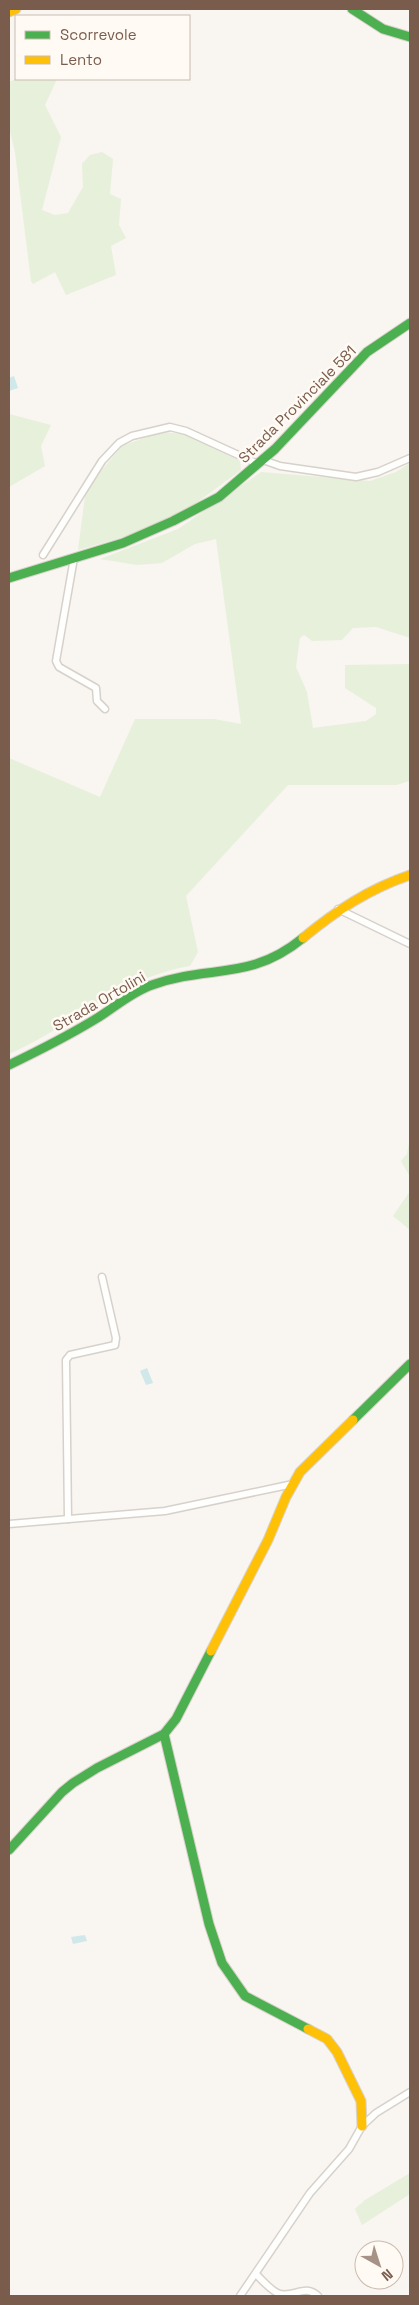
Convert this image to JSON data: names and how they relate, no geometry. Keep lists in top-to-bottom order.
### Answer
{
  "streets": {
    "main road": ["Strada Provinciale 581", "Strada Ortolini"]
  },
  "legend": ["Scorrevole", "Lento"],
  "north": "bottom right"
}
